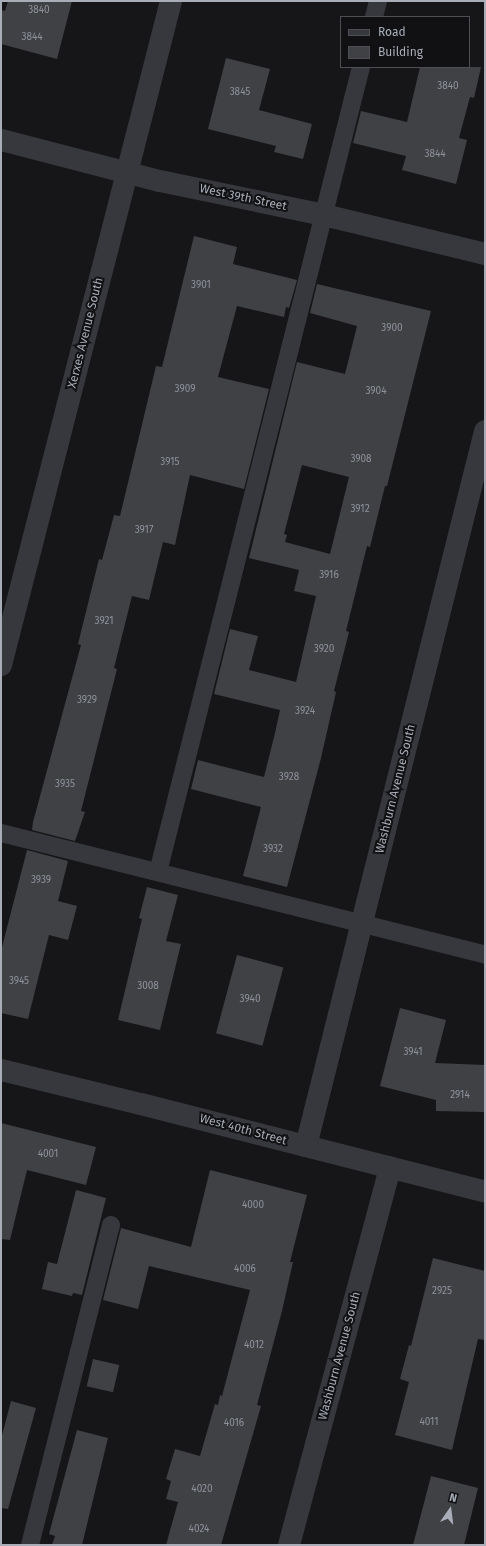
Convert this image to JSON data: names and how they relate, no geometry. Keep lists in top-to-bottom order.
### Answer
{
  "streets": {
    "street": [
      "West 39th Street",
      "Xerxes Avenue South",
      "Washburn Avenue South",
      "West 40th Street"
    ]
  },
  "crossings": [
    ["West 39th Street", "Xerxes Avenue South"],
    ["Washburn Avenue South", "West 40th Street"]
  ],
  "house_numbers": [
    "3840",
    "3844",
    "3840",
    "3845",
    "3844",
    "3901",
    "3900",
    "3909",
    "3904",
    "3908",
    "3915",
    "3912",
    "3917",
    "3916",
    "3921",
    "3920",
    "3929",
    "3924",
    "3928",
    "3935",
    "3932",
    "3939",
    "3945",
    "3008",
    "3940",
    "3941",
    "2914",
    "4001",
    "4000",
    "4006",
    "2925",
    "4012",
    "4011",
    "4016",
    "4020",
    "4024"
  ],
  "legend": ["Road", "Building"],
  "north": "top"
}
